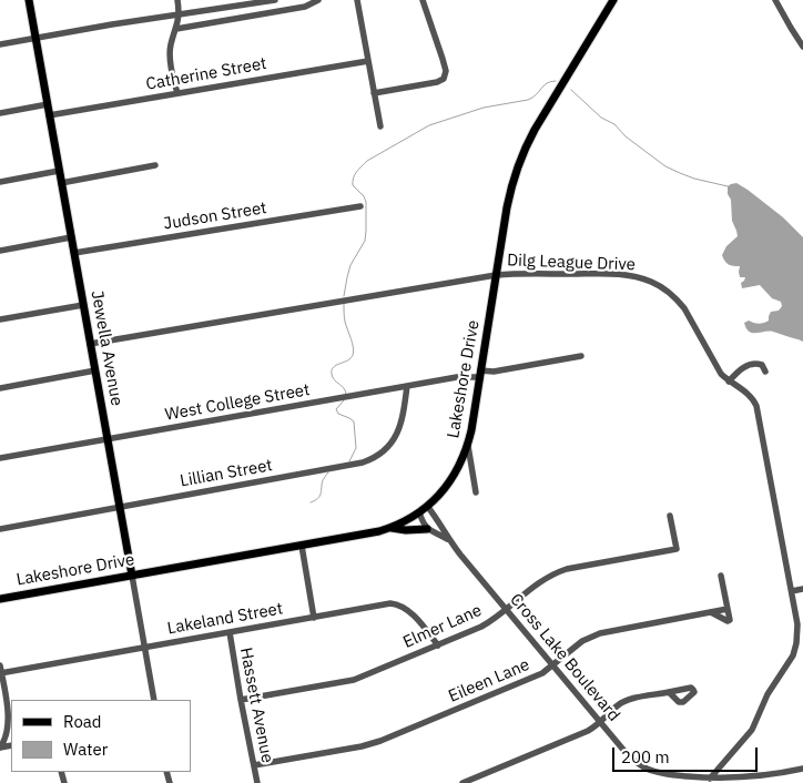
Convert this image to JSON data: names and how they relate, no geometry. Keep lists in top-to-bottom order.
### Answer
{
  "streets": {
    "main road": ["Jewella Avenue", "Lakeshore Drive"],
    "street": [
      "Catherine Street",
      "Judson Street",
      "Dilg League Drive",
      "West College Street",
      "Lillian Street",
      "Lakeland Street",
      "Elmer Lane",
      "Cross Lake Boulevard",
      "Eileen Lane",
      "Hassett Avenue"
    ]
  },
  "crossings": [
    ["Catherine Street", "Jewella Avenue"],
    ["Judson Street", "Jewella Avenue"],
    ["Dilg League Drive", "Jewella Avenue"],
    ["Dilg League Drive", "Lakeshore Drive"],
    ["Dilg League Drive", "Cross Lake Boulevard"],
    ["Jewella Avenue", "Lakeshore Drive"],
    ["Jewella Avenue", "West College Street"],
    ["Jewella Avenue", "Lillian Street"],
    ["Jewella Avenue", "Lakeland Street"],
    ["Lakeshore Drive", "West College Street"],
    ["Lakeshore Drive", "Cross Lake Boulevard"],
    ["West College Street", "Lillian Street"],
    ["Lakeland Street", "Elmer Lane"],
    ["Lakeland Street", "Hassett Avenue"],
    ["Elmer Lane", "Cross Lake Boulevard"],
    ["Elmer Lane", "Hassett Avenue"],
    ["Cross Lake Boulevard", "Eileen Lane"],
    ["Eileen Lane", "Hassett Avenue"]
  ],
  "legend": ["Road", "Water"],
  "scale_bar": "200 m"
}
